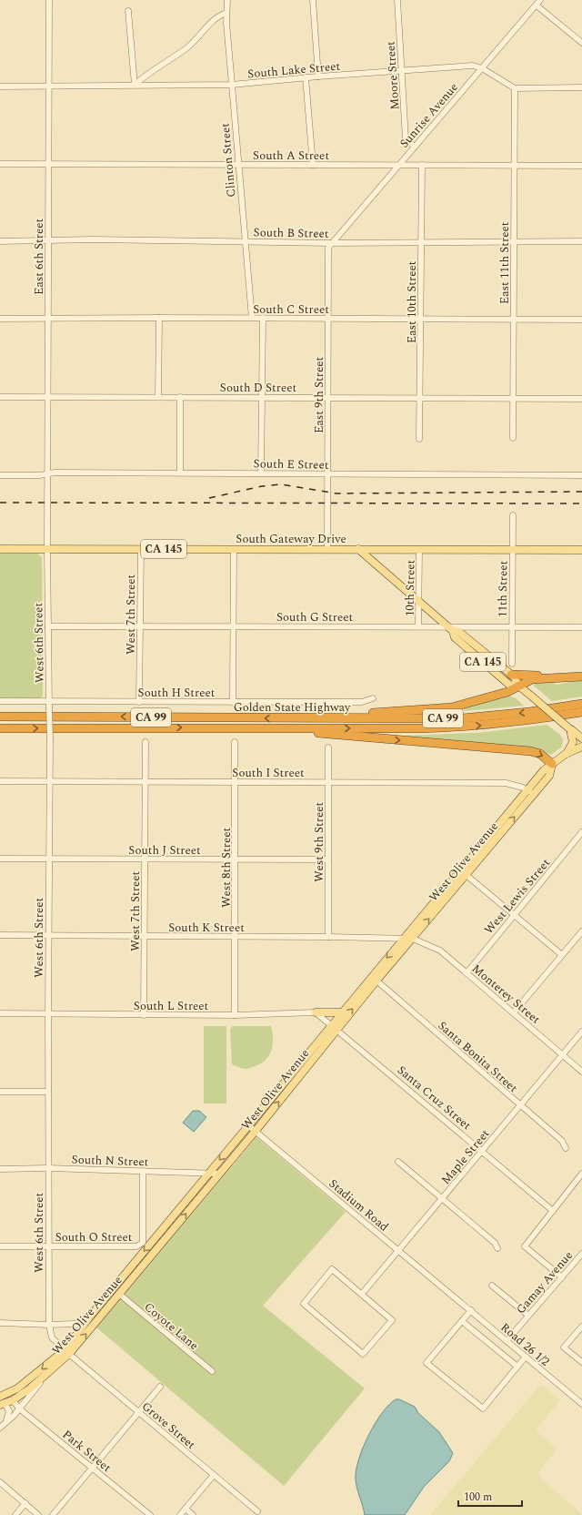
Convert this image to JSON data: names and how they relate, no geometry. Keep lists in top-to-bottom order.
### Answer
{
  "streets": {
    "highway": ["Golden State Highway", "CA 99"],
    "main road": ["South Gateway Drive", "CA 145", "West Olive Avenue"],
    "street": [
      "South Lake Street",
      "Moore Street",
      "Sunrise Avenue",
      "South A Street",
      "Clinton Street",
      "South B Street",
      "East 6th Street",
      "East 11th Street",
      "East 10th Street",
      "South C Street",
      "South D Street",
      "East 9th Street",
      "South E Street",
      "10th Street",
      "11th Street",
      "West 7th Street",
      "South G Street",
      "West 6th Street",
      "South H Street",
      "South I Street",
      "West 9th Street",
      "South J Street",
      "West 8th Street",
      "West Lewis Street",
      "South K Street",
      "Monterey Street",
      "South L Street",
      "Santa Bonita Street",
      "Santa Cruz Street",
      "Maple Street",
      "South N Street",
      "Stadium Road",
      "South O Street",
      "Gamay Avenue",
      "Coyote Lane",
      "Road 26 1/2",
      "Grove Street",
      "Park Street"
    ]
  },
  "crossings": [
    ["South Lake Street", "Moore Street"],
    ["South Lake Street", "Sunrise Avenue"],
    ["South Lake Street", "Clinton Street"],
    ["South Lake Street", "East 6th Street"],
    ["South Lake Street", "East 11th Street"],
    ["Moore Street", "Sunrise Avenue"],
    ["Sunrise Avenue", "South A Street"],
    ["Sunrise Avenue", "South B Street"],
    ["Sunrise Avenue", "East 9th Street"],
    ["South A Street", "Clinton Street"],
    ["South A Street", "East 6th Street"],
    ["South A Street", "East 11th Street"],
    ["South A Street", "East 10th Street"],
    ["Clinton Street", "South B Street"],
    ["Clinton Street", "South C Street"],
    ["South B Street", "East 6th Street"],
    ["South B Street", "East 11th Street"],
    ["South B Street", "East 10th Street"],
    ["South B Street", "East 9th Street"],
    ["East 6th Street", "South C Street"],
    ["East 6th Street", "South D Street"],
    ["East 6th Street", "South E Street"],
    ["East 6th Street", "West 6th Street"],
    ["East 11th Street", "South C Street"],
    ["East 11th Street", "South D Street"],
    ["East 10th Street", "South C Street"],
    ["East 10th Street", "South D Street"],
    ["South C Street", "East 9th Street"],
    ["South D Street", "East 9th Street"],
    ["East 9th Street", "South E Street"],
    ["East 9th Street", "South Gateway Drive"],
    ["South Gateway Drive", "CA 145"],
    ["South Gateway Drive", "10th Street"],
    ["South Gateway Drive", "11th Street"],
    ["South Gateway Drive", "West 7th Street"],
    ["South Gateway Drive", "West 6th Street"],
    ["CA 145", "10th Street"],
    ["CA 145", "South G Street"],
    ["10th Street", "South G Street"],
    ["11th Street", "South G Street"],
    ["West 7th Street", "South G Street"],
    ["West 7th Street", "South H Street"],
    ["West 7th Street", "South I Street"],
    ["West 7th Street", "South J Street"],
    ["West 7th Street", "South K Street"],
    ["West 7th Street", "South L Street"],
    ["South G Street", "West 6th Street"],
    ["West 6th Street", "South H Street"],
    ["West 6th Street", "South I Street"],
    ["West 6th Street", "South J Street"],
    ["West 6th Street", "West Olive Avenue"],
    ["West 6th Street", "South K Street"],
    ["West 6th Street", "South L Street"],
    ["West 6th Street", "South N Street"],
    ["West 6th Street", "South O Street"],
    ["West 6th Street", "Grove Street"],
    ["South I Street", "West 9th Street"],
    ["South I Street", "West Olive Avenue"],
    ["South I Street", "West 8th Street"],
    ["West 9th Street", "South J Street"],
    ["West 9th Street", "South K Street"],
    ["South J Street", "West 8th Street"],
    ["West Olive Avenue", "South K Street"],
    ["West Olive Avenue", "Monterey Street"],
    ["West Olive Avenue", "Santa Bonita Street"],
    ["West Olive Avenue", "Santa Cruz Street"],
    ["West Olive Avenue", "South N Street"],
    ["West Olive Avenue", "Stadium Road"],
    ["West Olive Avenue", "Coyote Lane"],
    ["West Olive Avenue", "Grove Street"],
    ["West Olive Avenue", "Park Street"],
    ["West 8th Street", "South K Street"],
    ["West 8th Street", "South L Street"],
    ["West Lewis Street", "Monterey Street"],
    ["South K Street", "Monterey Street"],
    ["Monterey Street", "Maple Street"],
    ["Santa Bonita Street", "Maple Street"],
    ["Santa Cruz Street", "Maple Street"],
    ["Maple Street", "Stadium Road"],
    ["South N Street", "South O Street"],
    ["Stadium Road", "Road 26 1/2"],
    ["Gamay Avenue", "Road 26 1/2"]
  ],
  "scale_bar": "100 m"
}
